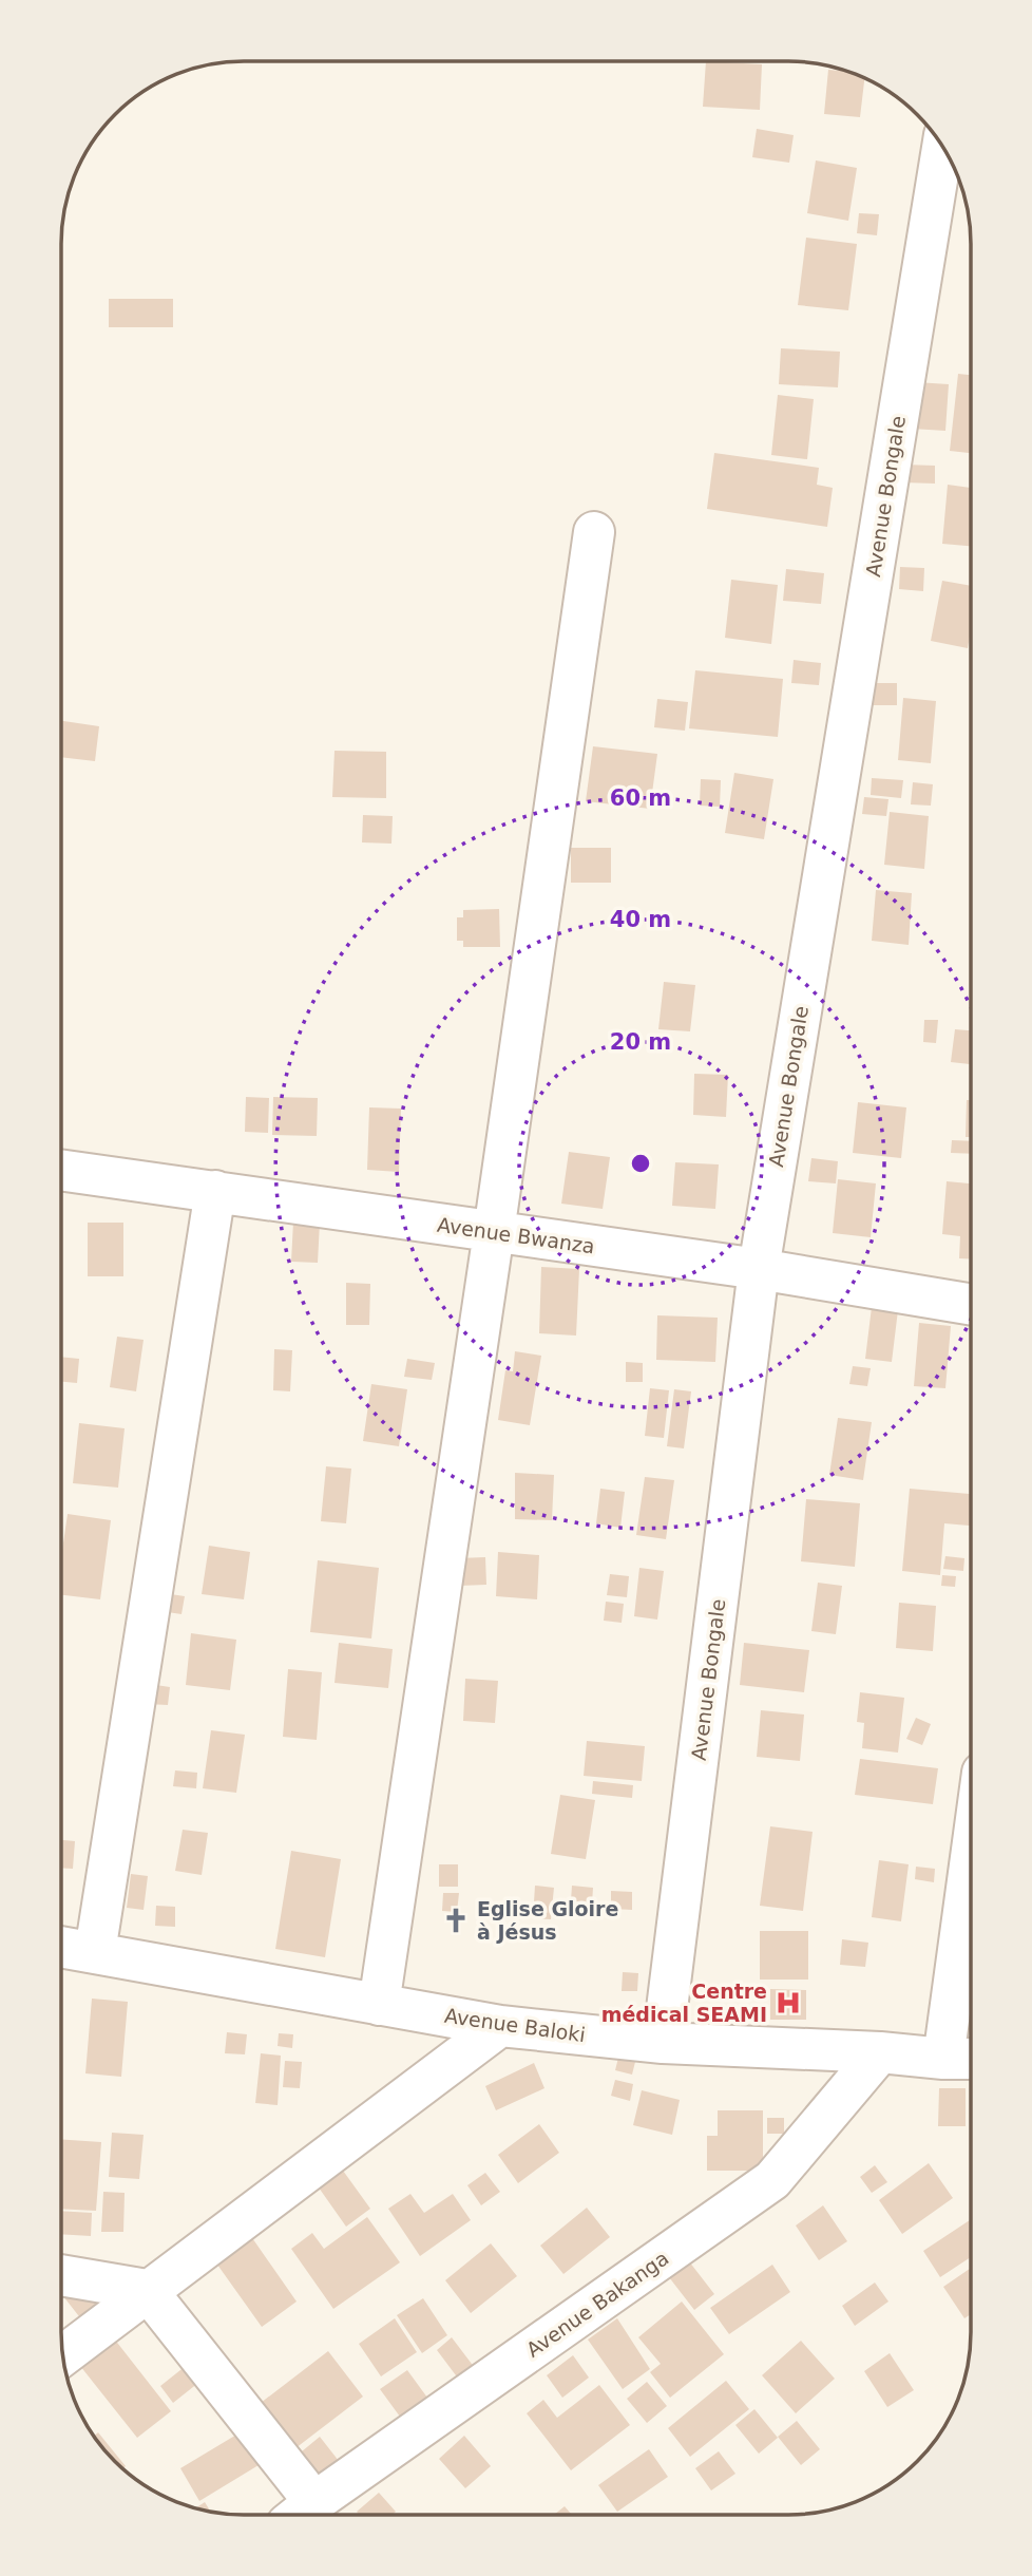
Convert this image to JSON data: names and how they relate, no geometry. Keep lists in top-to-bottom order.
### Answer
{
  "streets": {
    "street": [
      "Avenue Bongale",
      "Avenue Bwanza",
      "Avenue Baloki",
      "Avenue Bakanga"
    ]
  },
  "crossings": [
    ["Avenue Bongale", "Avenue Bwanza"],
    ["Avenue Bongale", "Avenue Baloki"],
    ["Avenue Baloki", "Avenue Bakanga"]
  ],
  "places": {
    "church": ["Eglise Gloire à Jésus"],
    "hospital": ["Centre médical SEAMI"]
  },
  "rings": ["60 m", "40 m", "20 m"]
}
